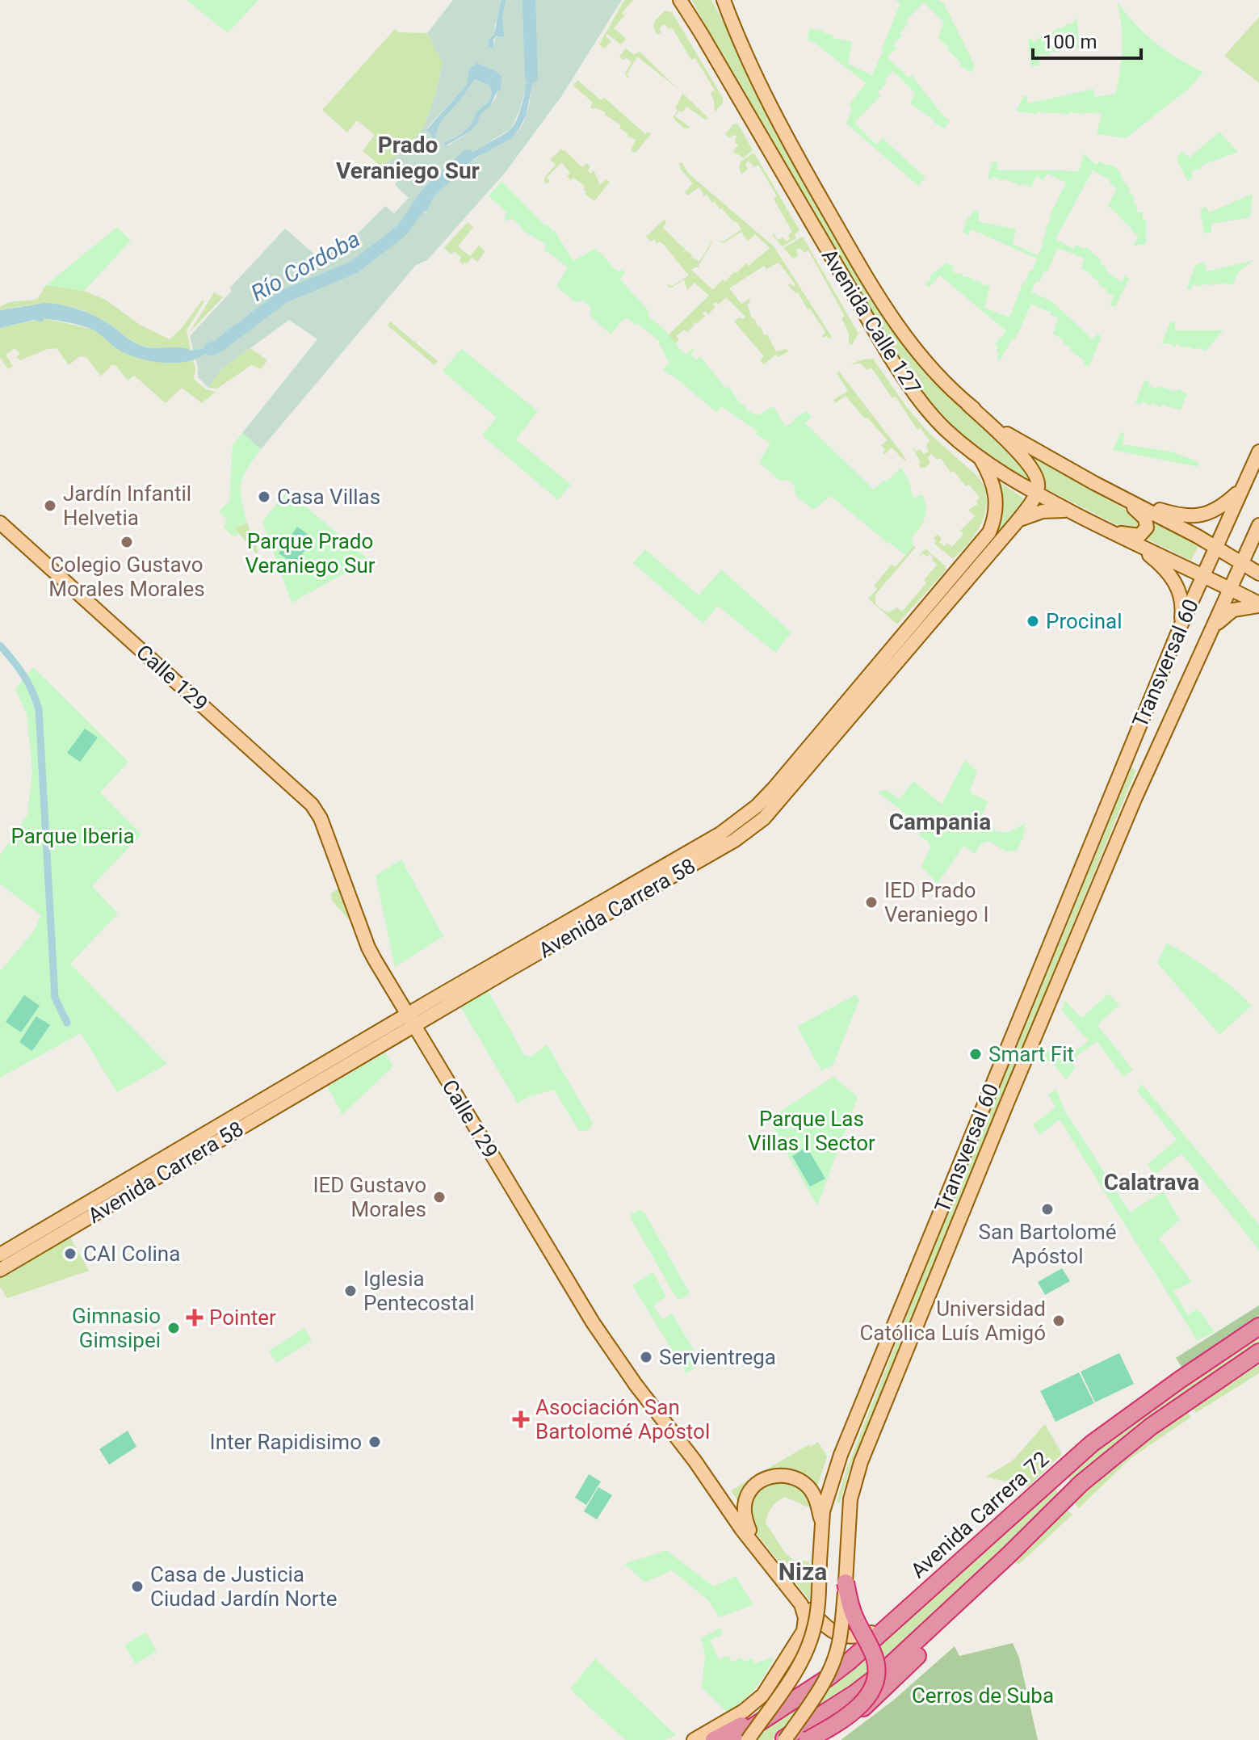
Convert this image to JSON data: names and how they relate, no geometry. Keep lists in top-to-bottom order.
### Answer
{
  "streets": {
    "highway": ["Avenida Carrera 72"],
    "main road": [
      "Avenida Calle 127",
      "Transversal 60",
      "Calle 129",
      "Avenida Carrera 58"
    ]
  },
  "crossings": [
    ["Avenida Calle 127", "Transversal 60"],
    ["Avenida Calle 127", "Avenida Carrera 58"],
    ["Calle 129", "Avenida Carrera 58"]
  ],
  "districts": [
    "Prado Veraniego Sur",
    "Campania",
    "Calatrava",
    "Niza"
  ],
  "water": ["Río Cordoba"],
  "parks": [
    "Parque Prado Veraniego Sur",
    "Parque Iberia",
    "Parque Las Villas I Sector",
    "Cerros de Suba"
  ],
  "places": {
    "other": [
      "Casa Villas",
      "Jardín Infantil Helvetia",
      "Colegio Gustavo Morales Morales",
      "Procinal",
      "IED Prado Veraniego I",
      "Smart Fit",
      "IED Gustavo Morales",
      "San Bartolomé Apóstol",
      "CAI Colina",
      "Iglesia Pentecostal",
      "Universidad Católica Luís Amigó",
      "Gimnasio Gimsipei",
      "Servientrega",
      "Inter Rapidisimo",
      "Casa de Justicia Ciudad Jardín Norte"
    ],
    "health": ["Pointer", "Asociación San Bartolomé Apóstol"]
  },
  "scale_bar": "100 m"
}
